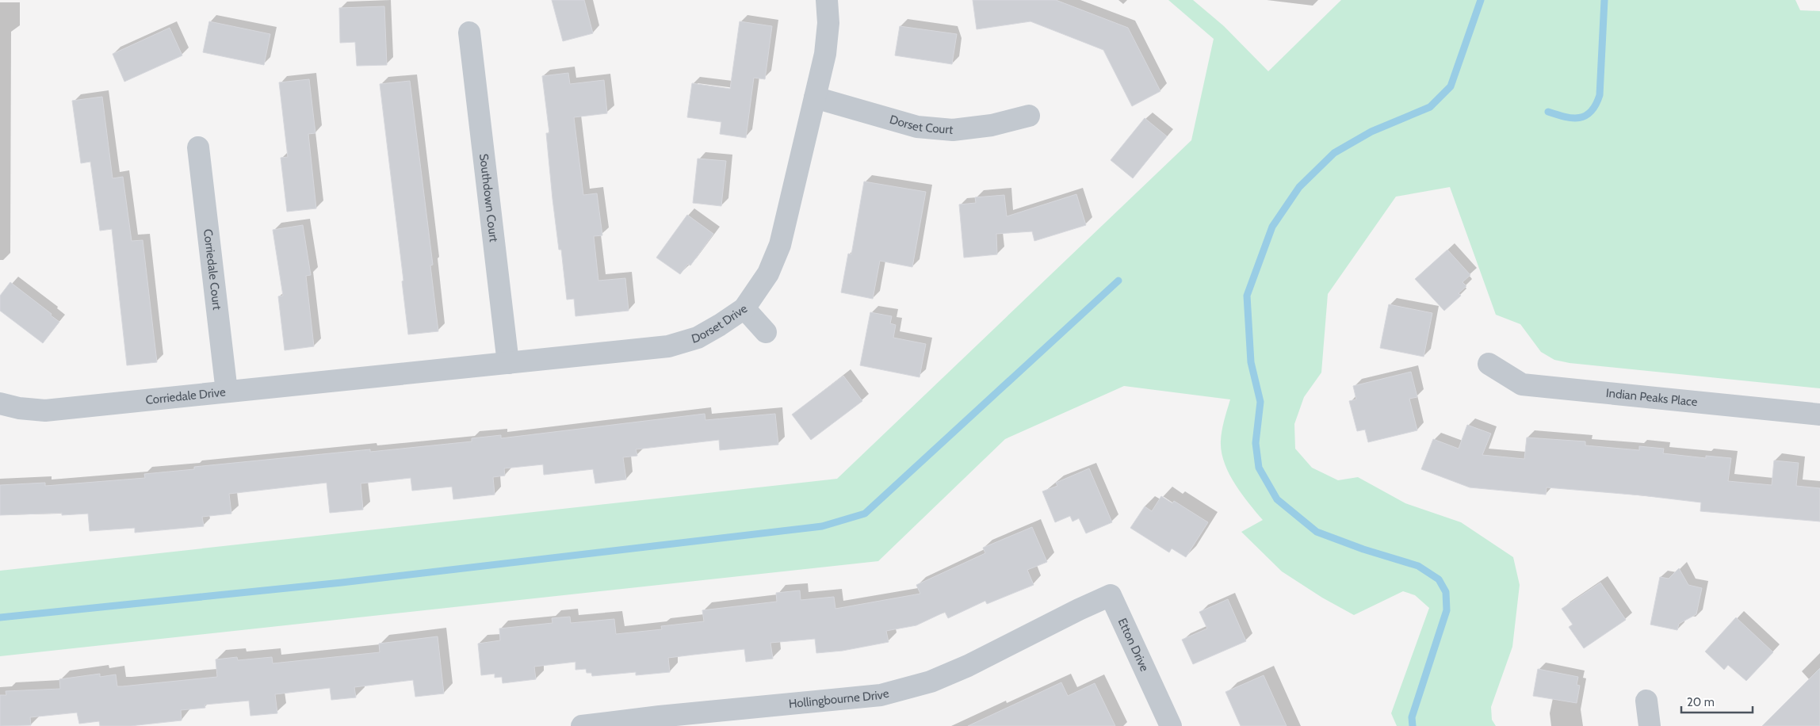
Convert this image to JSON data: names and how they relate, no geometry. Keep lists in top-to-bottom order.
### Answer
{
  "streets": {
    "street": [
      "Dorset Court",
      "Southdown Court",
      "Corriedale Court",
      "Dorset Drive",
      "Corriedale Drive",
      "Indian Peaks Place",
      "Etton Drive",
      "Hollingbourne Drive"
    ]
  },
  "crossings": [
    ["Dorset Court", "Dorset Drive"],
    ["Southdown Court", "Dorset Drive"],
    ["Corriedale Court", "Corriedale Drive"],
    ["Dorset Drive", "Corriedale Drive"],
    ["Etton Drive", "Hollingbourne Drive"]
  ],
  "scale_bar": "20 m"
}
